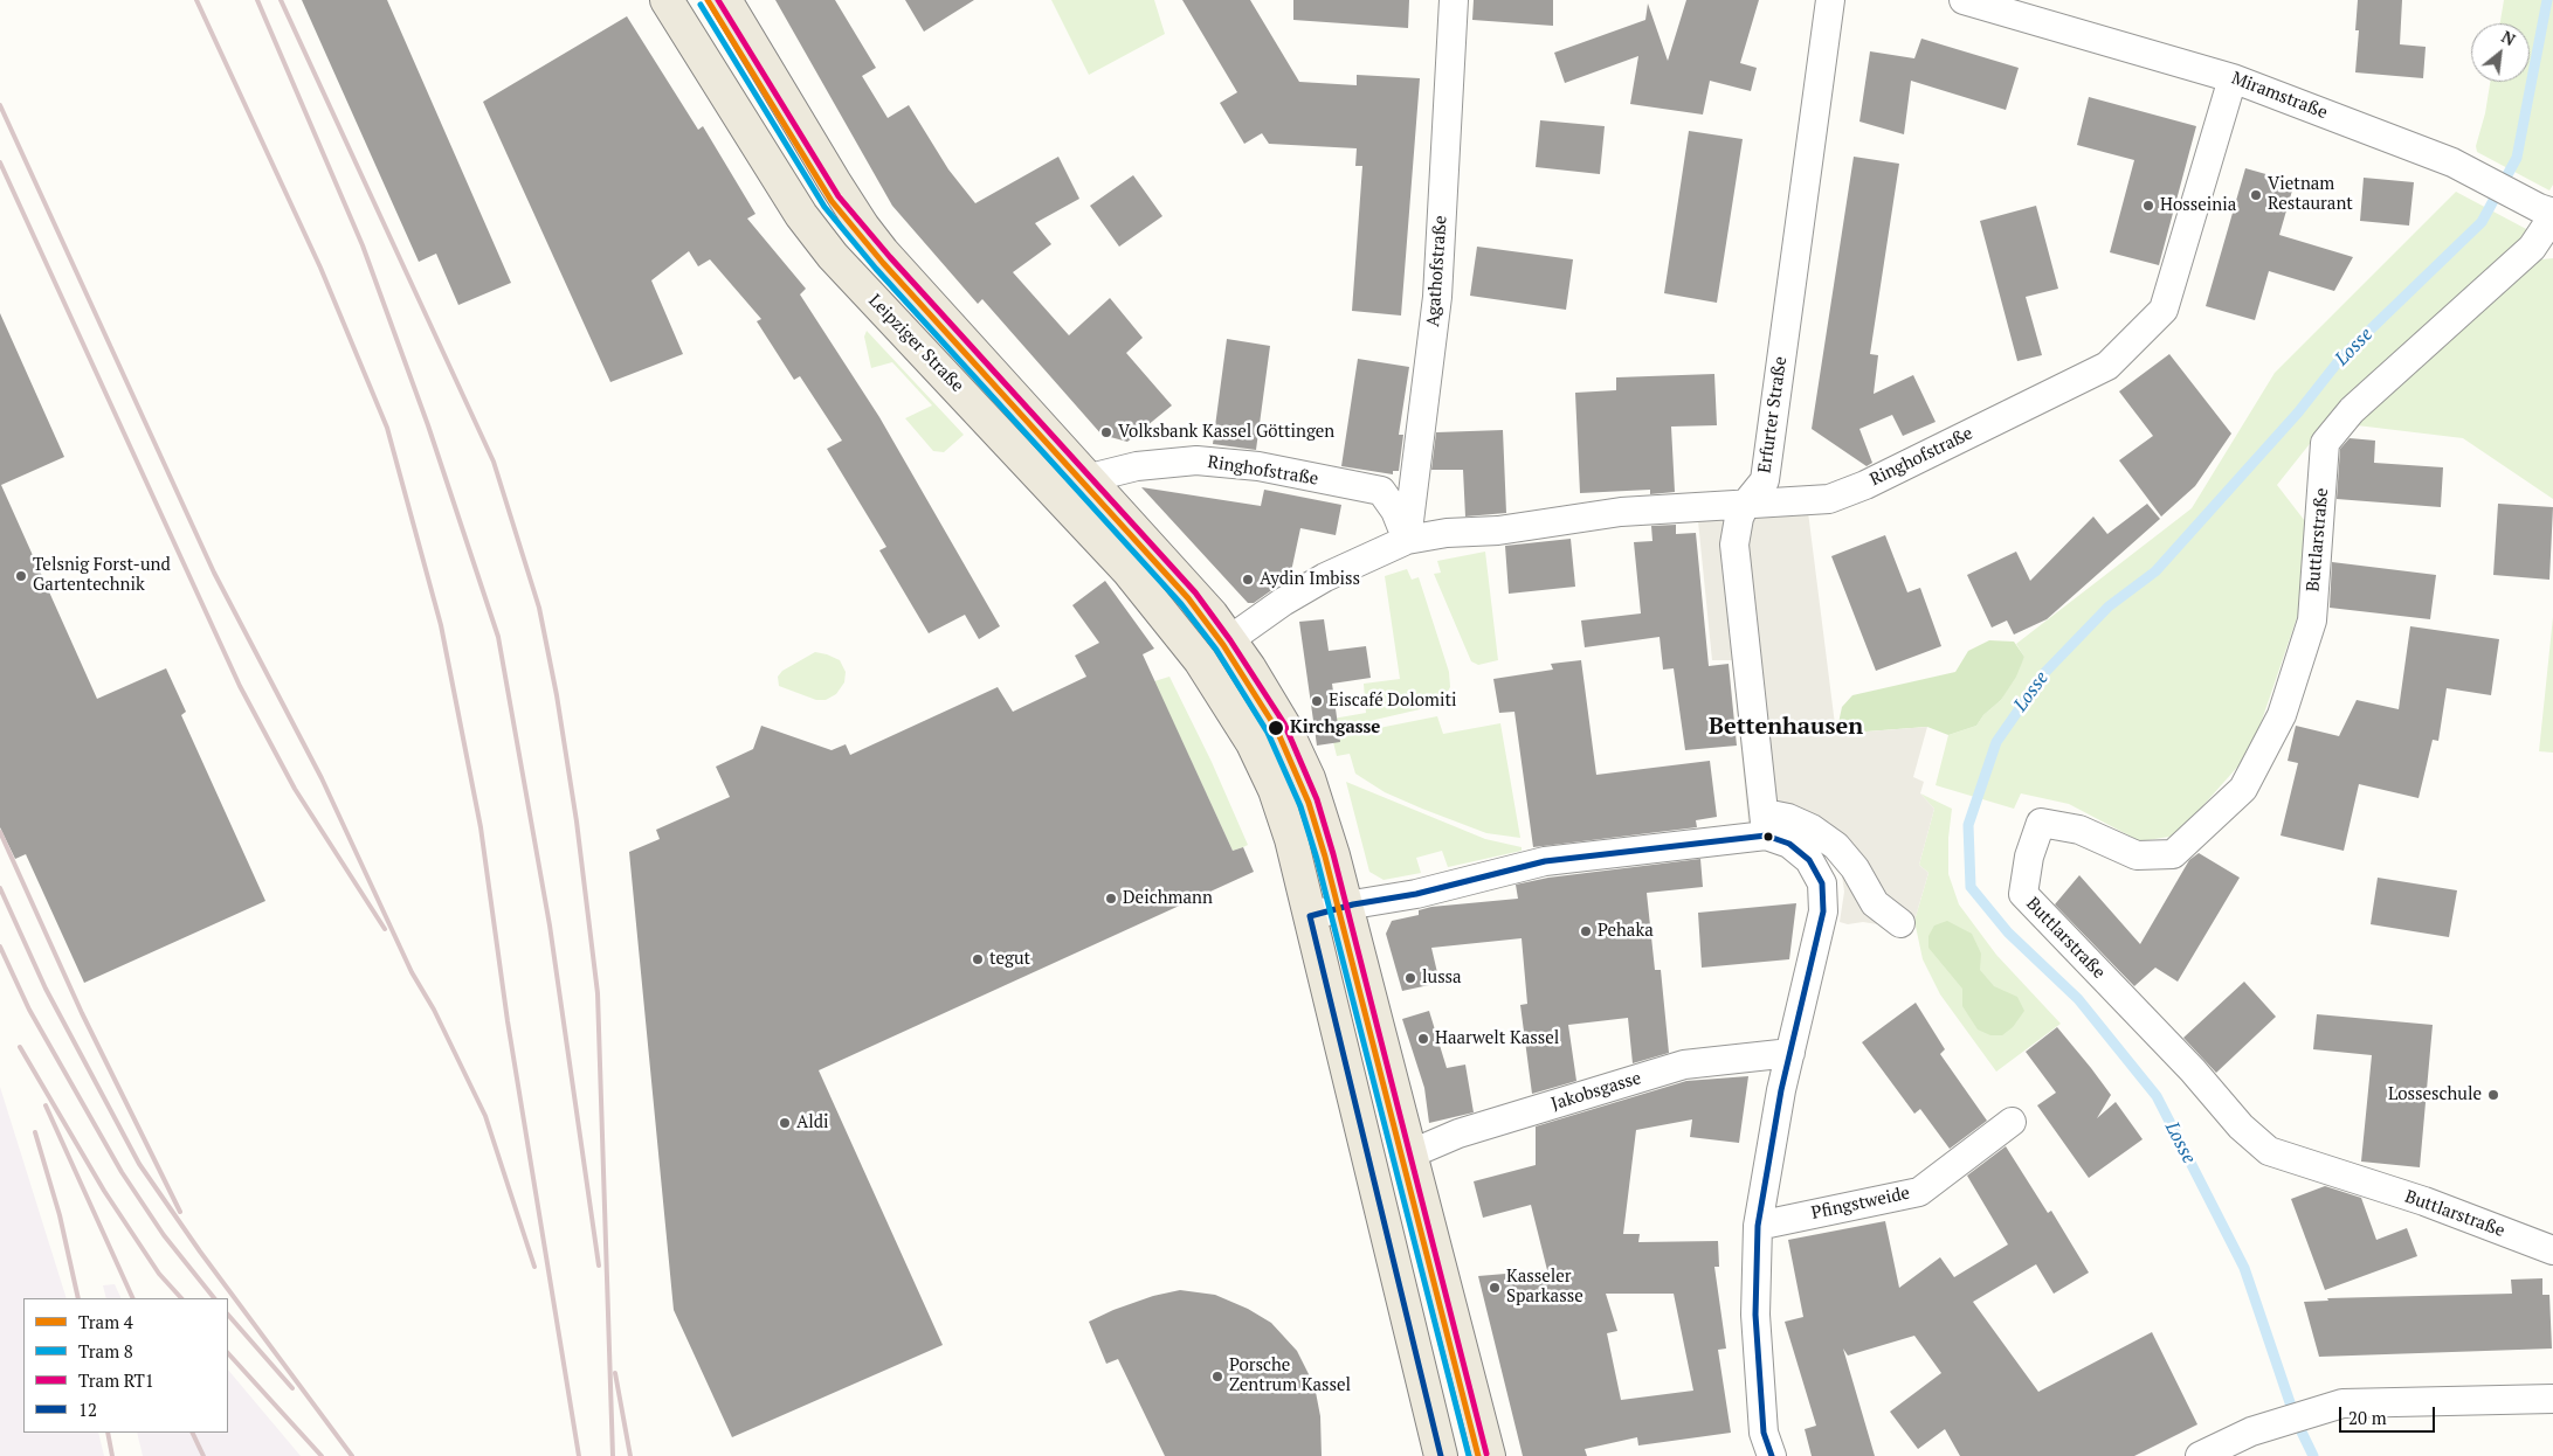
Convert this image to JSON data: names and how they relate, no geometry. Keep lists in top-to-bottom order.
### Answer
{
  "streets": {
    "main road": ["Leipziger Straße"],
    "street": [
      "Miramstraße",
      "Agathofstraße",
      "Erfurter Straße",
      "Ringhofstraße",
      "Buttlarstraße",
      "Jakobsgasse",
      "Pfingstweide"
    ]
  },
  "crossings": [
    ["Miramstraße", "Ringhofstraße"],
    ["Miramstraße", "Buttlarstraße"],
    ["Agathofstraße", "Ringhofstraße"],
    ["Leipziger Straße", "Ringhofstraße"],
    ["Leipziger Straße", "Jakobsgasse"],
    ["Erfurter Straße", "Ringhofstraße"]
  ],
  "districts": ["Bettenhausen"],
  "water": ["Losse"],
  "places": [
    "Vietnam Restaurant",
    "Hosseinia",
    "Volksbank Kassel Göttingen",
    "Telsnig Forst-und Gartentechnik",
    "Aydin Imbiss",
    "Eiscafé Dolomiti",
    "Kirchgasse",
    "Deichmann",
    "Pehaka",
    "tegut",
    "lussa",
    "Haarwelt Kassel",
    "Losseschule",
    "Aldi",
    "Kasseler Sparkasse",
    "Porsche Zentrum Kassel"
  ],
  "lines": [
    "tram line 4",
    "tram line RT1",
    "tram line 8",
    "transit line 12"
  ],
  "legend": [
    "Tram 4",
    "Tram 8",
    "Tram RT1",
    "12"
  ],
  "scale_bar": "20 m",
  "north": "top right"
}
